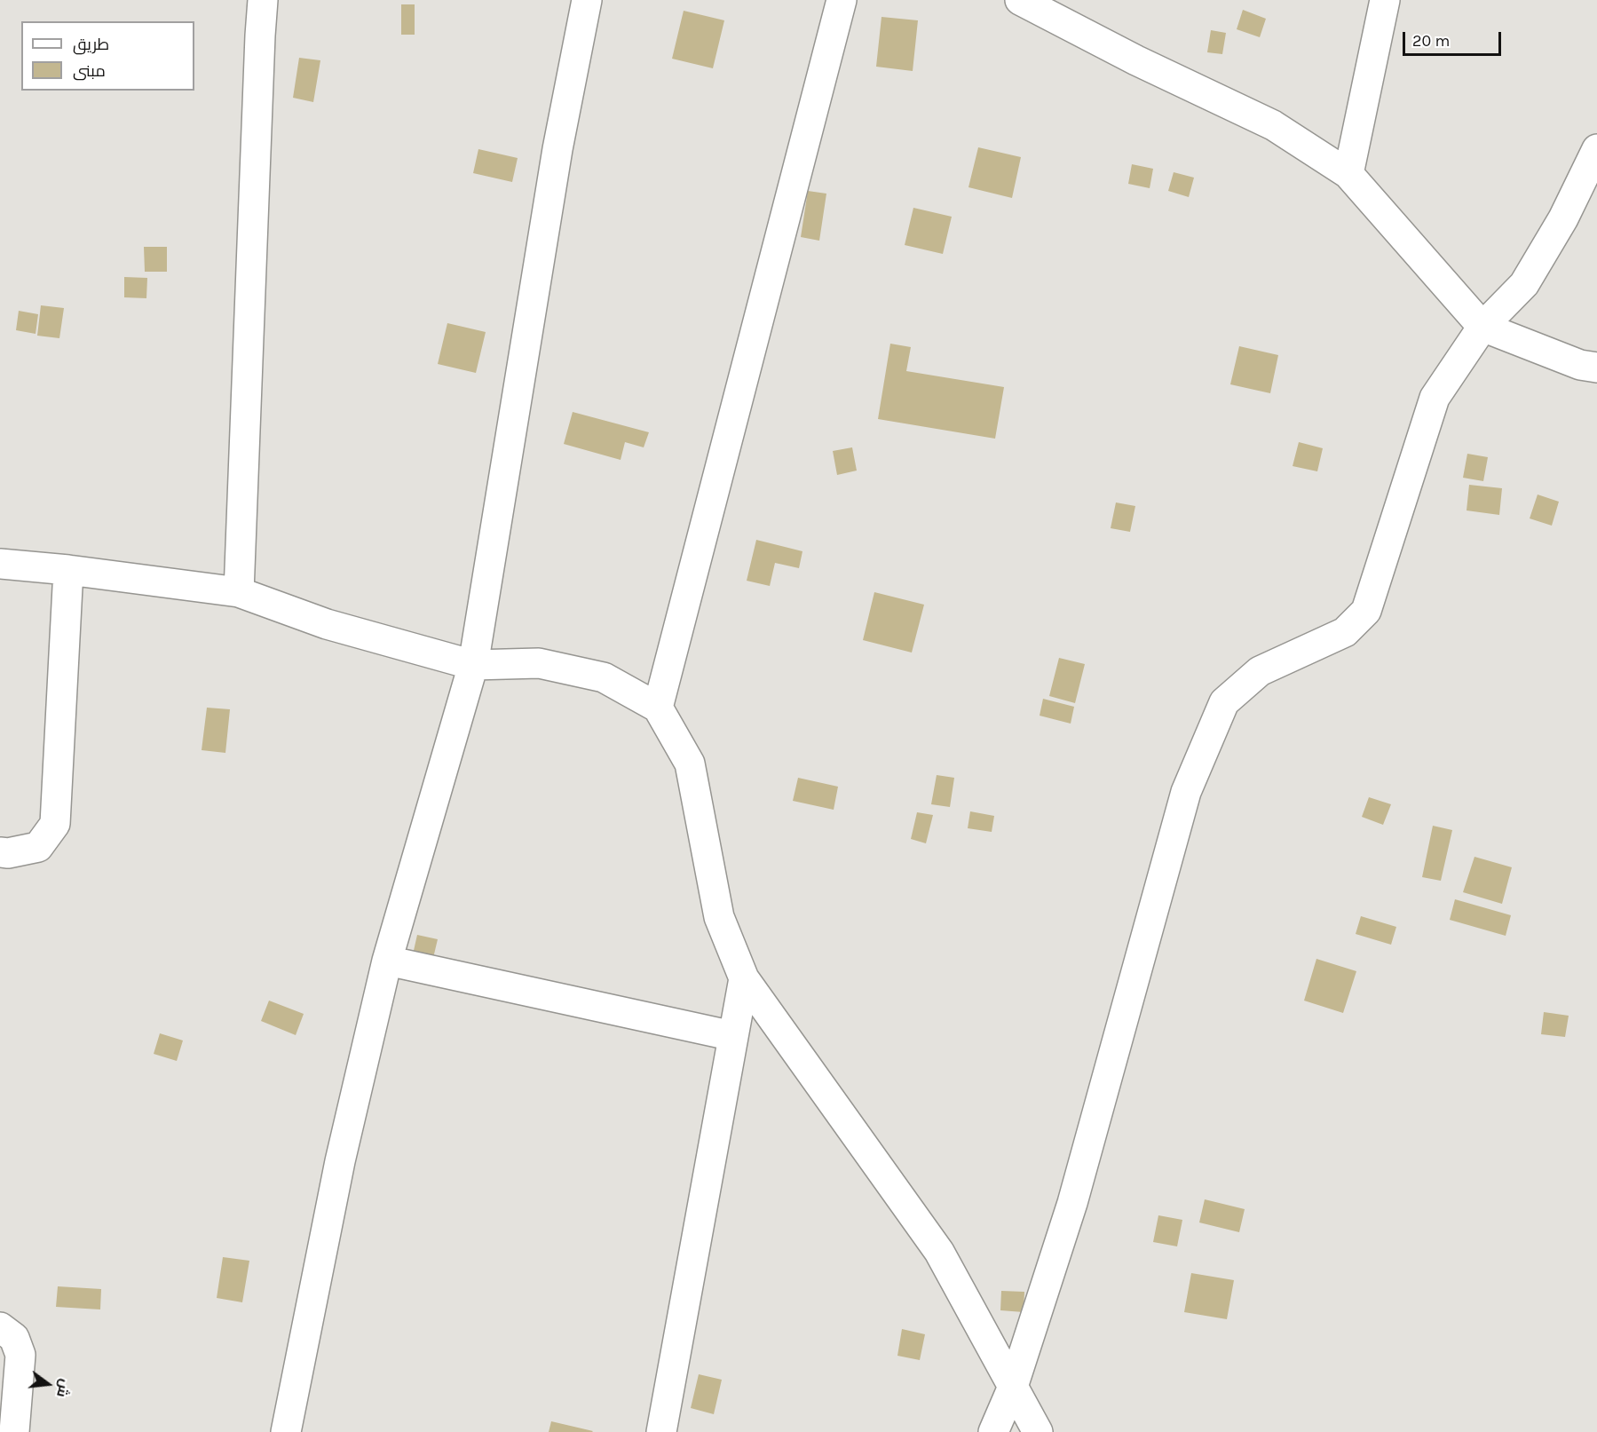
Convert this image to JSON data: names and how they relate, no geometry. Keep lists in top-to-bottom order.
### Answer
{
  "legend": ["طريق", "مبنى"],
  "scale_bar": "20 m",
  "north": "right"
}
